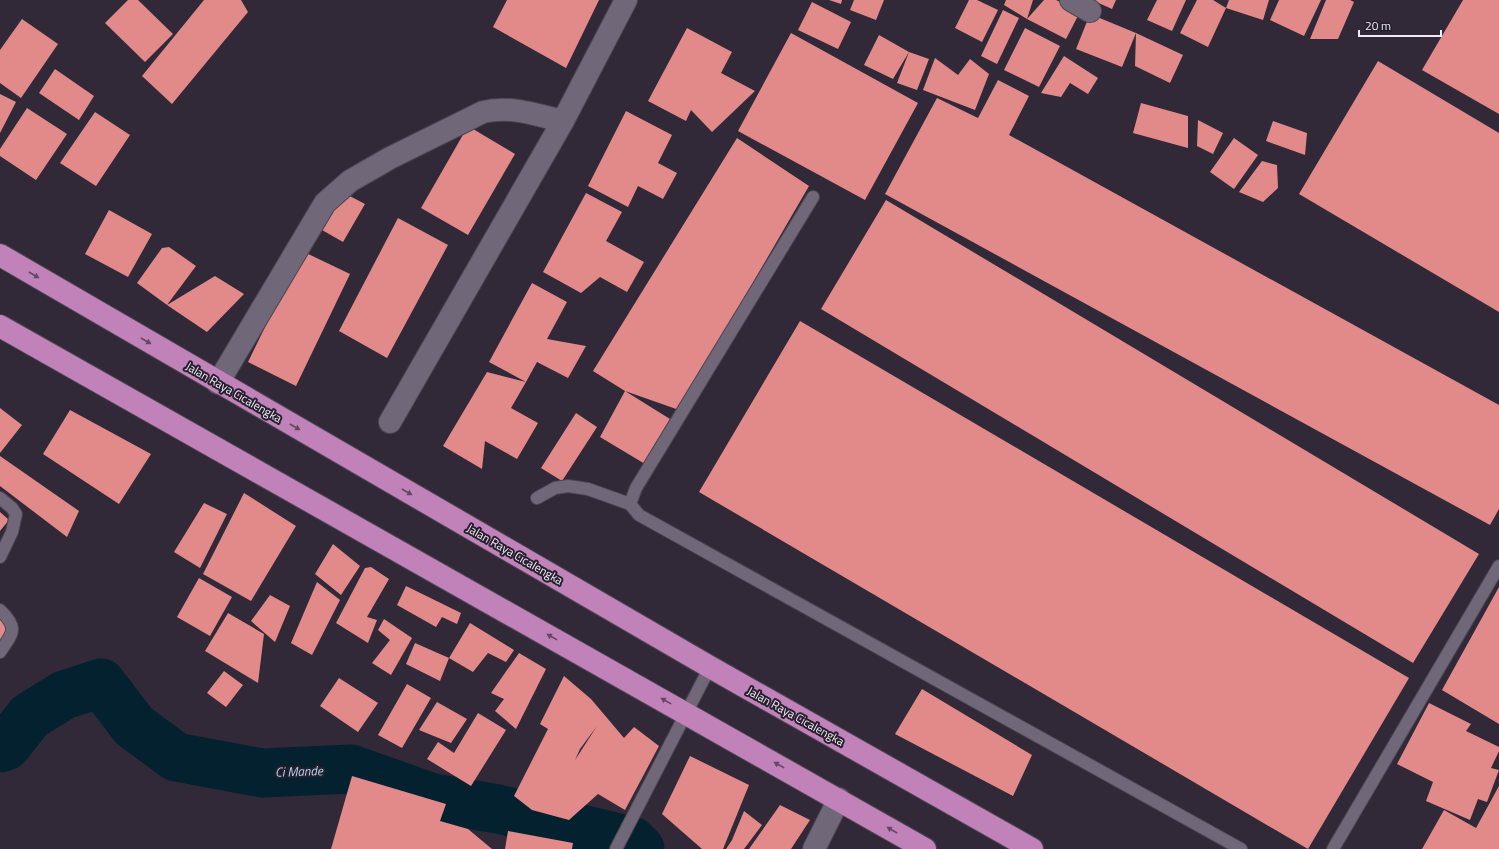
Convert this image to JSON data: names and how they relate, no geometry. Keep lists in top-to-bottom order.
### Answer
{
  "streets": {
    "highway": ["Jalan Raya Cicalengka"]
  },
  "water": ["Ci Mande"],
  "scale_bar": "20 m"
}
